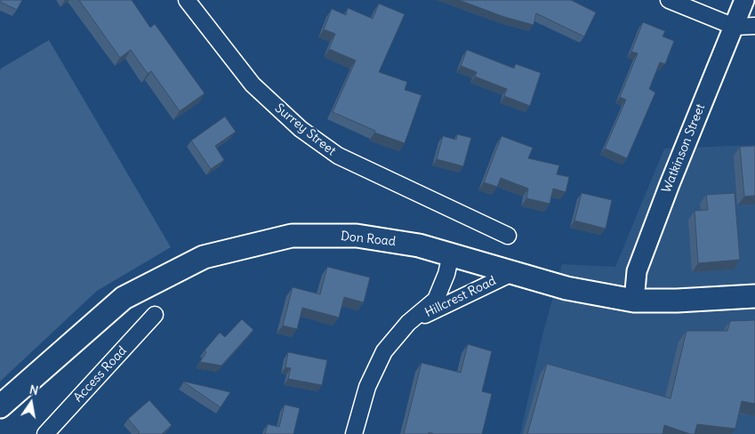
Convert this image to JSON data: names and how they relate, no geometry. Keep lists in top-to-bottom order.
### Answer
{
  "streets": {
    "main road": ["Don Road"],
    "street": [
      "Surrey Street",
      "Watkinson Street",
      "Hillcrest Road",
      "Access Road"
    ]
  },
  "crossings": [
    ["Watkinson Street", "Don Road"],
    ["Don Road", "Hillcrest Road"]
  ],
  "north": "top"
}
